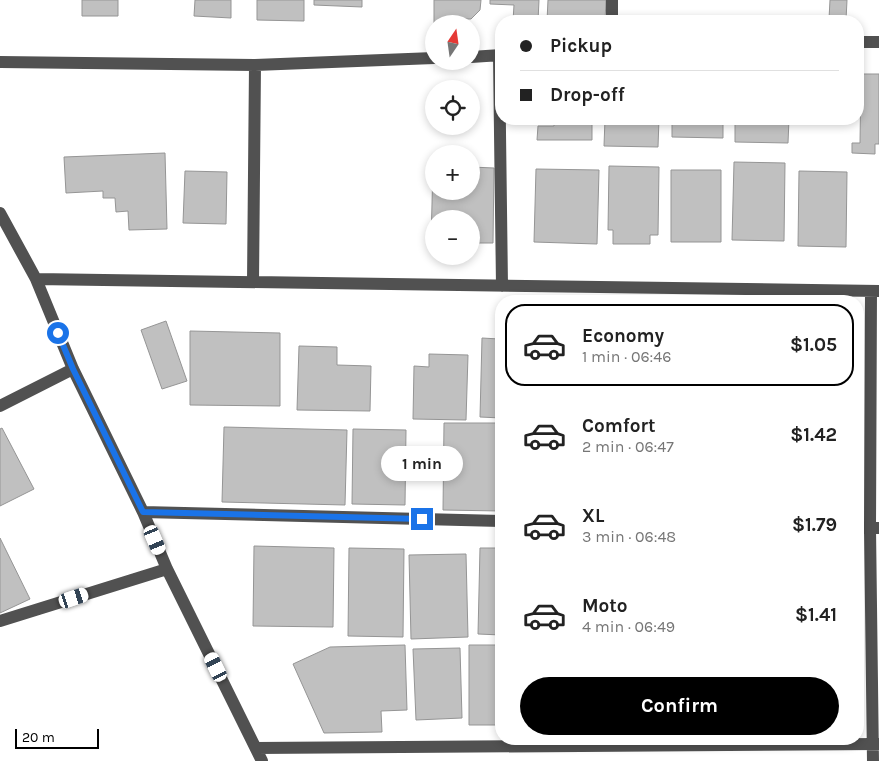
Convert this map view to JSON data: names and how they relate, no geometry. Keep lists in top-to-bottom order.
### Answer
{
  "scale_bar": "20 m",
  "north": "top",
  "page": {
    "map_buttons": ["+", "−"],
    "banner": ["Pickup", "Drop-off"],
    "list": [
      {
        "name": "Economy",
        "note": "1 min · 06:46",
        "value": "$1.05"
      },
      {
        "name": "Comfort",
        "note": "2 min · 06:47",
        "value": "$1.42"
      },
      {
        "name": "XL",
        "note": "3 min · 06:48",
        "value": "$1.79"
      },
      {
        "name": "Moto",
        "note": "4 min · 06:49",
        "value": "$1.41"
      }
    ],
    "bubble": "1 min",
    "buttons": "Confirm",
    "scale": "20 m"
  }
}
